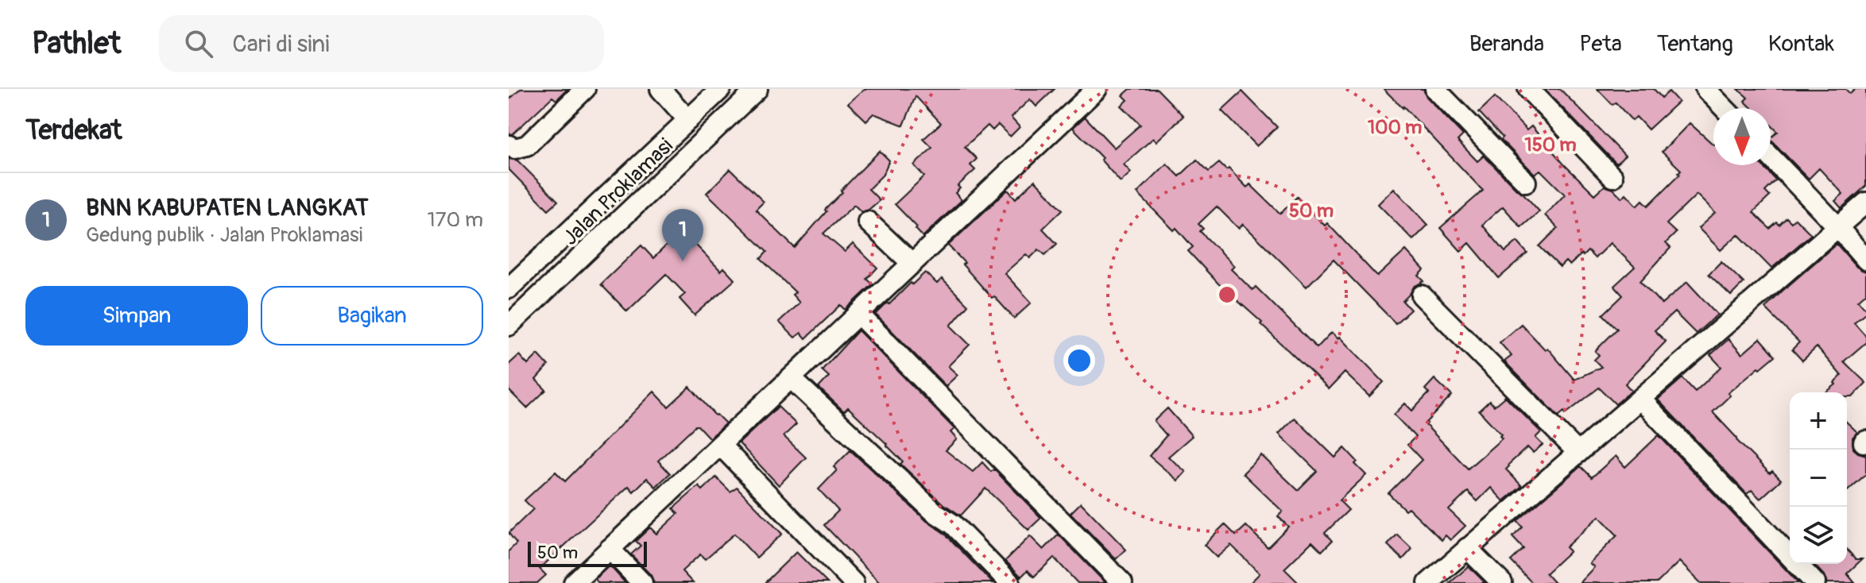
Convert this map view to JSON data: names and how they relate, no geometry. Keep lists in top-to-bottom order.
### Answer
{
  "streets": {
    "street": ["Jalan Proklamasi"]
  },
  "scale_bar": "50 m",
  "north": "bottom",
  "page": {
    "header": "Pathlet",
    "search": "Cari di sini",
    "nav": [
      "Beranda",
      "Peta",
      "Tentang",
      "Kontak"
    ],
    "heading": "Terdekat",
    "list": [
      {
        "mark": "1",
        "name": "BNN KABUPATEN LANGKAT",
        "note": "Gedung publik · Jalan Proklamasi",
        "value": "170 m"
      }
    ],
    "pins": "1",
    "buttons": ["Simpan", "Bagikan"],
    "map_buttons": ["+", "−"],
    "scale": "50 m"
  },
  "rings": ["100 m", "150 m", "50 m"]
}
